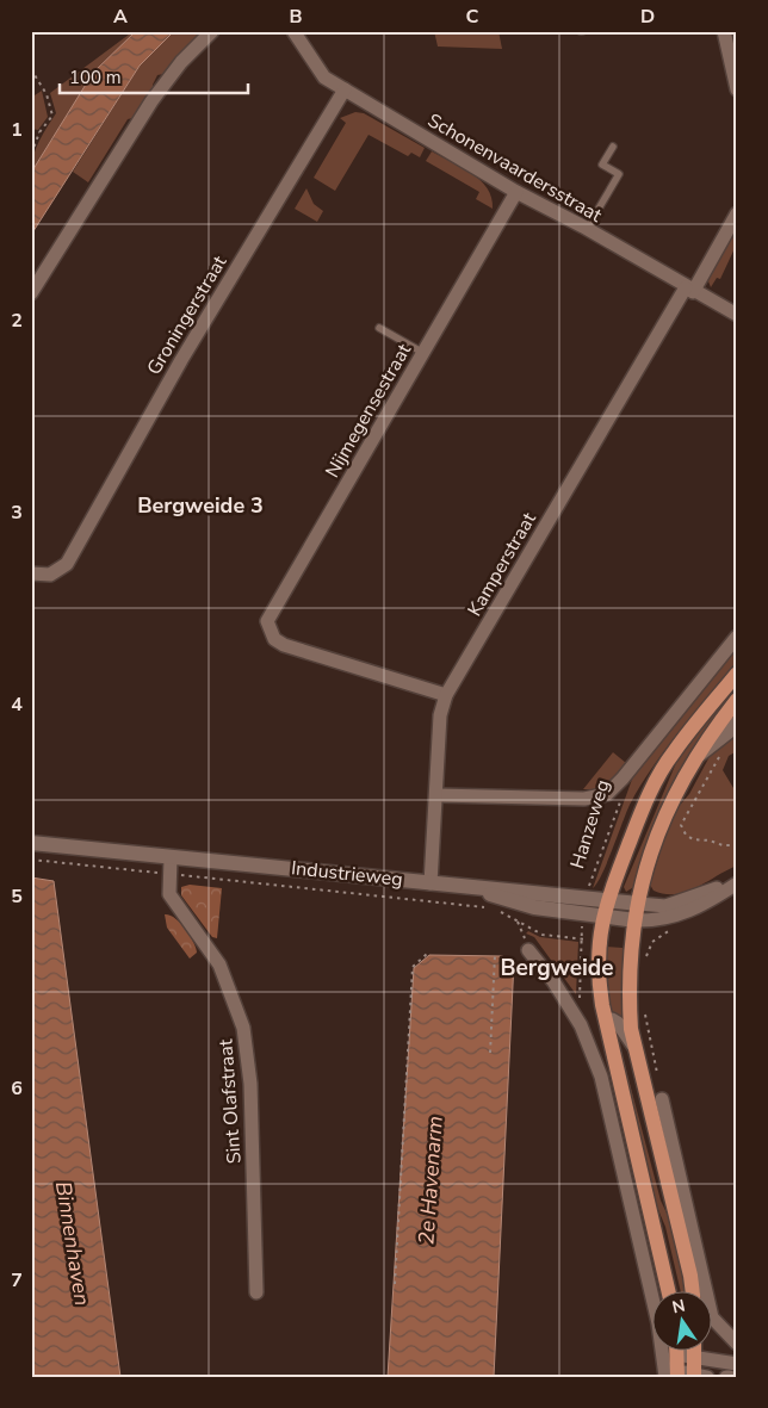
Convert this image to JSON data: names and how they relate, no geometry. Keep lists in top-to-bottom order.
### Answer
{
  "streets": {
    "street": [
      "Schonenvaardersstraat",
      "Groningerstraat",
      "Nijmegensestraat",
      "Kamperstraat",
      "Hanzeweg",
      "Industrieweg",
      "Sint Olafstraat"
    ]
  },
  "crossings": [
    ["Schonenvaardersstraat", "Groningerstraat"],
    ["Schonenvaardersstraat", "Nijmegensestraat"],
    ["Schonenvaardersstraat", "Kamperstraat"],
    ["Nijmegensestraat", "Kamperstraat"],
    ["Kamperstraat", "Industrieweg"],
    ["Hanzeweg", "Industrieweg"],
    ["Industrieweg", "Sint Olafstraat"]
  ],
  "districts": ["Bergweide 3", "Bergweide"],
  "water": ["2e Havenarm", "Binnenhaven"],
  "scale_bar": "100 m",
  "north": "top",
  "grid": {
    "columns": [
      "A",
      "B",
      "C",
      "D"
    ],
    "rows": [
      "1",
      "2",
      "3",
      "4",
      "5",
      "6",
      "7"
    ]
  }
}
